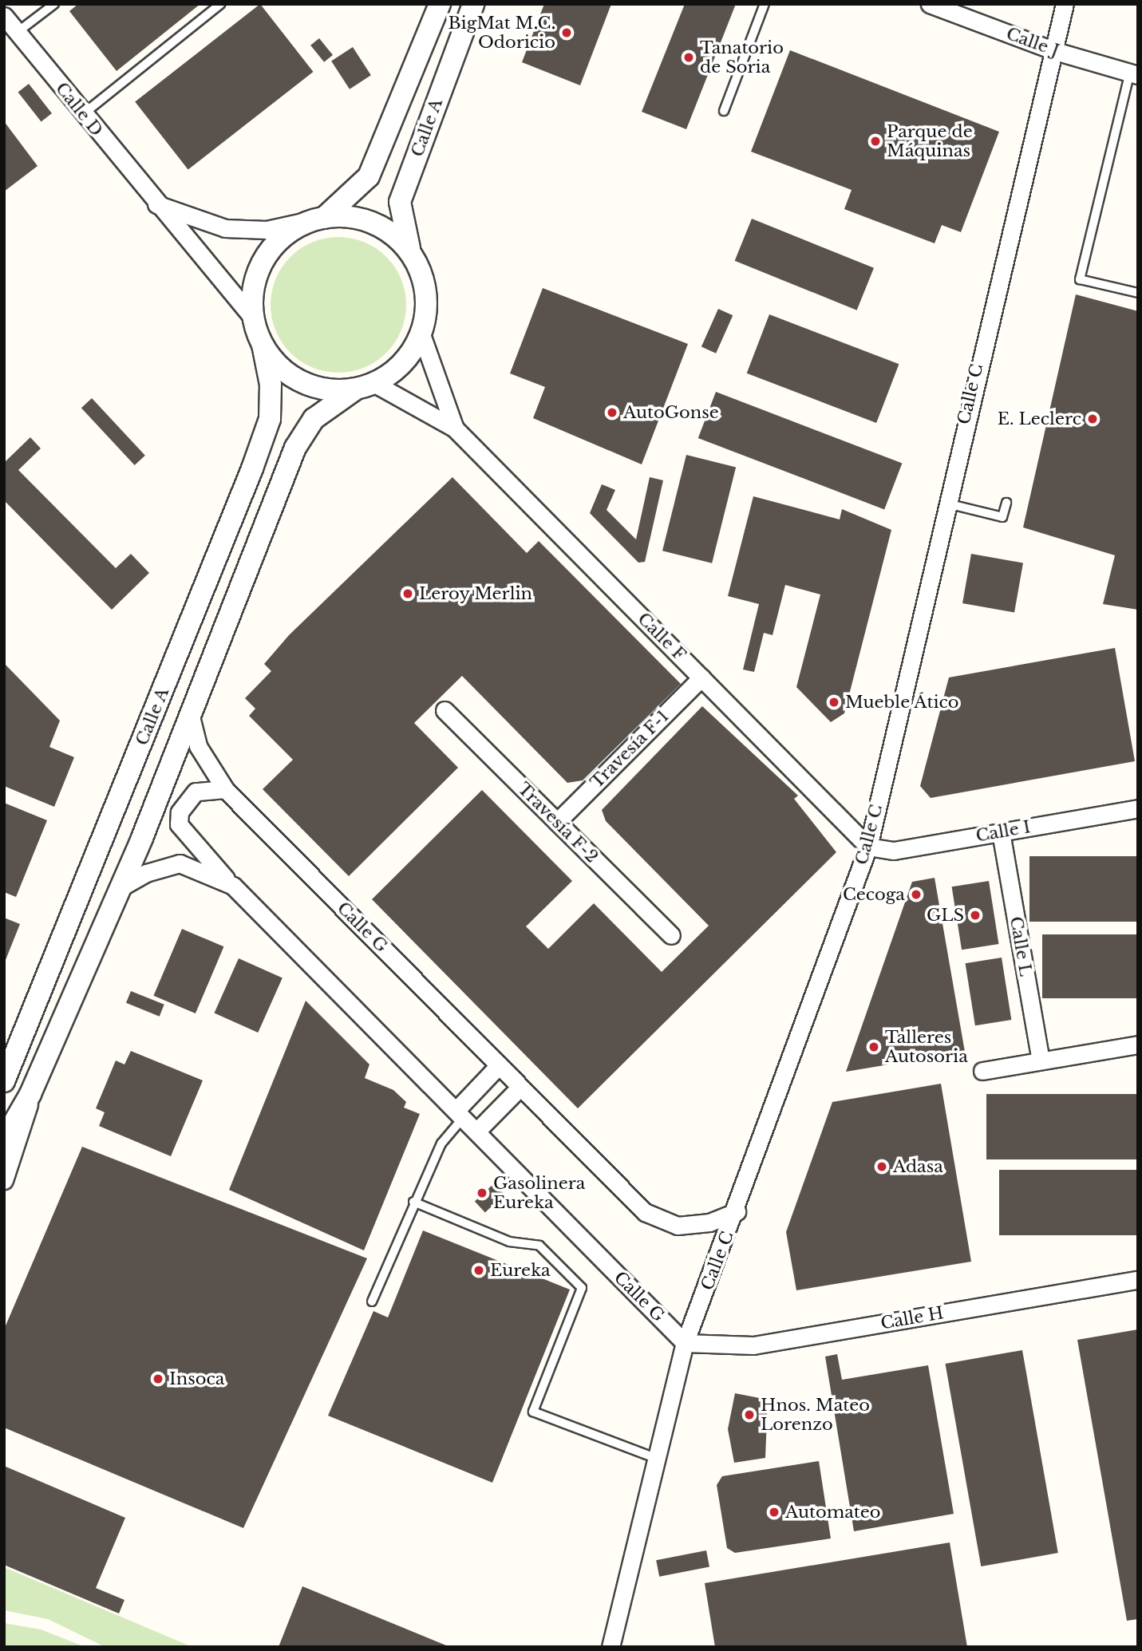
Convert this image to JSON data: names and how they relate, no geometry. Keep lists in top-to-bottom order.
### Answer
{
  "streets": {
    "street": [
      "Calle J",
      "Calle D",
      "Calle A",
      "Calle C",
      "Calle F",
      "Travesía F-1",
      "Travesía F-2",
      "Calle I",
      "Calle G",
      "Calle L",
      "Calle H"
    ]
  },
  "crossings": [
    ["Calle J", "Calle C"],
    ["Calle D", "Calle A"],
    ["Calle D", "Calle F"],
    ["Calle A", "Calle F"],
    ["Calle C", "Calle F"],
    ["Calle C", "Calle I"],
    ["Calle C", "Calle G"],
    ["Calle C", "Calle H"],
    ["Calle F", "Travesía F-1"],
    ["Calle F", "Calle I"],
    ["Travesía F-1", "Travesía F-2"],
    ["Calle I", "Calle L"],
    ["Calle G", "Calle H"]
  ],
  "places": [
    "BigMat M.C. Odoricio",
    "Tanatorio de Soria",
    "Parque de Máquinas",
    "AutoGonse",
    "E. Leclerc",
    "Leroy Merlin",
    "Mueble Ático",
    "Cecoga",
    "GLS",
    "Talleres Autosoria",
    "Adasa",
    "Gasolinera Eureka",
    "Eureka",
    "Insoca",
    "Hnos. Mateo Lorenzo",
    "Automateo"
  ]
}
